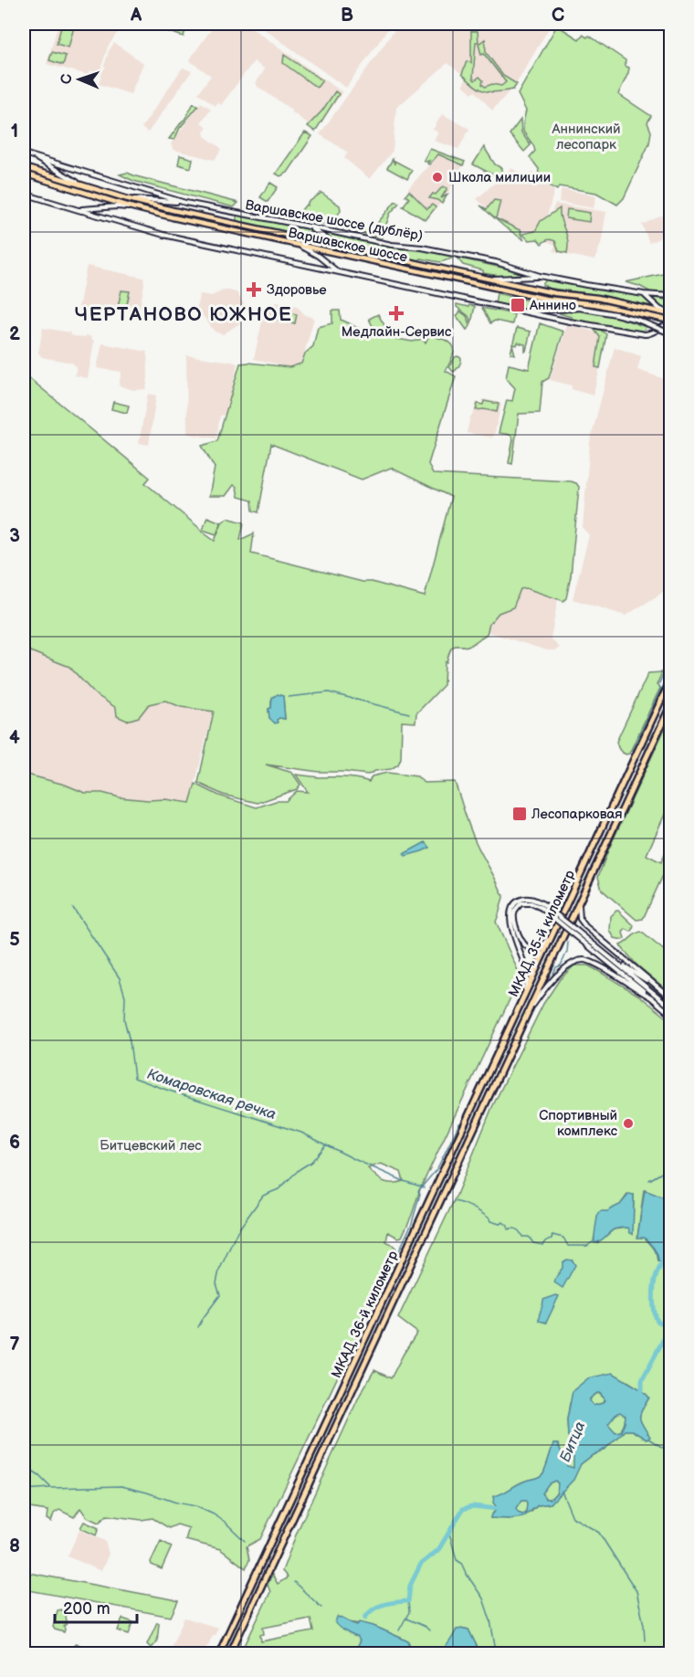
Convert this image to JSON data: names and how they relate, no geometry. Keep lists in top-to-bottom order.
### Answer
{
  "streets": {
    "highway": ["МКАД, 35-й километр", "МКАД, 36-й километр"],
    "main road": ["Варшавское шоссе (дублёр)", "Варшавское шоссе"]
  },
  "crossings": [
    ["МКАД, 35-й километр", "МКАД, 36-й километр"]
  ],
  "districts": ["ЧЕРТАНОВО ЮЖНОЕ"],
  "water": ["Комаровская речка", "Битца"],
  "parks": ["Аннинский лесопарк", "Битцевский лес"],
  "places": {
    "other": ["Школа милиции", "Спортивный комплекс"],
    "health": ["Здоровье", "Медлайн-Сервис"],
    "transit": ["Аннино", "Лесопарковая"]
  },
  "scale_bar": "200 m",
  "north": "left",
  "grid": {
    "columns": ["A", "B", "C"],
    "rows": [
      "1",
      "2",
      "3",
      "4",
      "5",
      "6",
      "7",
      "8"
    ]
  }
}
